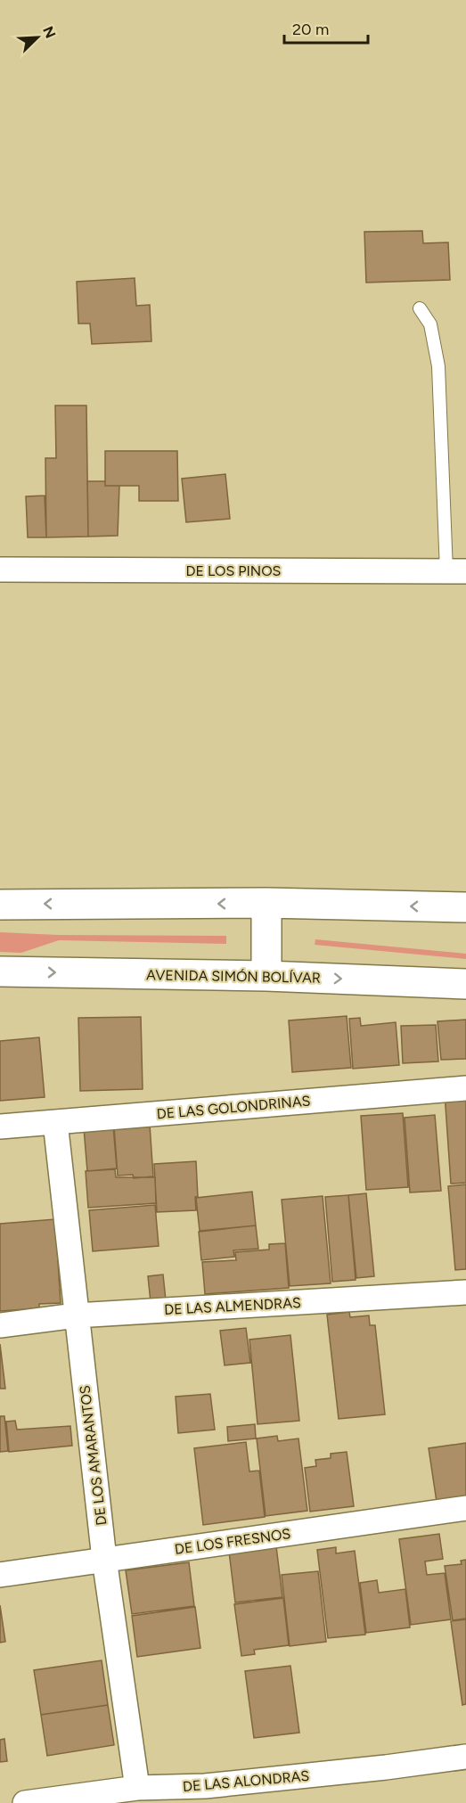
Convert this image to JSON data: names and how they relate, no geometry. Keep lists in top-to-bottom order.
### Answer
{
  "streets": {
    "highway": ["AVENIDA SIMÓN BOLÍVAR"],
    "street": [
      "DE LOS PINOS",
      "DE LAS GOLONDRINAS",
      "DE LAS ALMENDRAS",
      "DE LOS AMARANTOS",
      "DE LOS FRESNOS",
      "DE LAS ALONDRAS"
    ]
  },
  "crossings": [
    ["DE LAS GOLONDRINAS", "DE LOS AMARANTOS"],
    ["DE LAS ALMENDRAS", "DE LOS AMARANTOS"],
    ["DE LOS AMARANTOS", "DE LOS FRESNOS"],
    ["DE LOS AMARANTOS", "DE LAS ALONDRAS"]
  ],
  "scale_bar": "20 m",
  "north": "top right"
}
